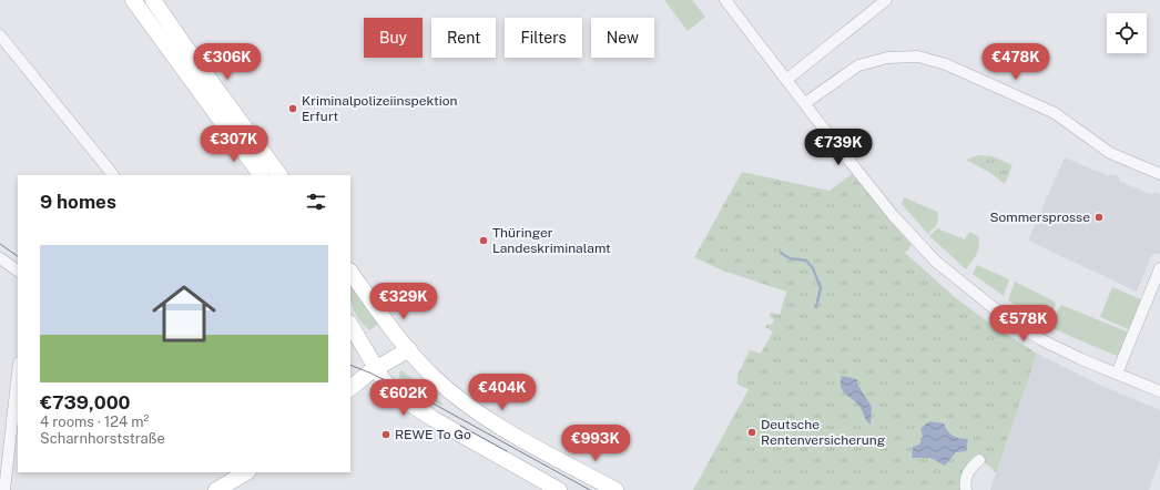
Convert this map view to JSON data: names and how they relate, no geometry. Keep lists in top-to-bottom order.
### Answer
{
  "places": [
    "Kriminalpolizeiinspektion Erfurt",
    "Sommersprosse",
    "Thüringer Landeskriminalamt",
    "Deutsche Rentenversicherung",
    "REWE To Go"
  ],
  "page": {
    "chip": [
      "Buy",
      "Rent",
      "Filters",
      "New"
    ],
    "price": [
      "€306K",
      "€478K",
      "€307K",
      "€739K",
      "€329K",
      "€578K",
      "€404K",
      "€602K",
      "€993K"
    ],
    "heading": "9 homes",
    "list": [
      {
        "name": "€739,000",
        "note": "4 rooms · 124 m² · Scharnhorststraße"
      }
    ]
  }
}
